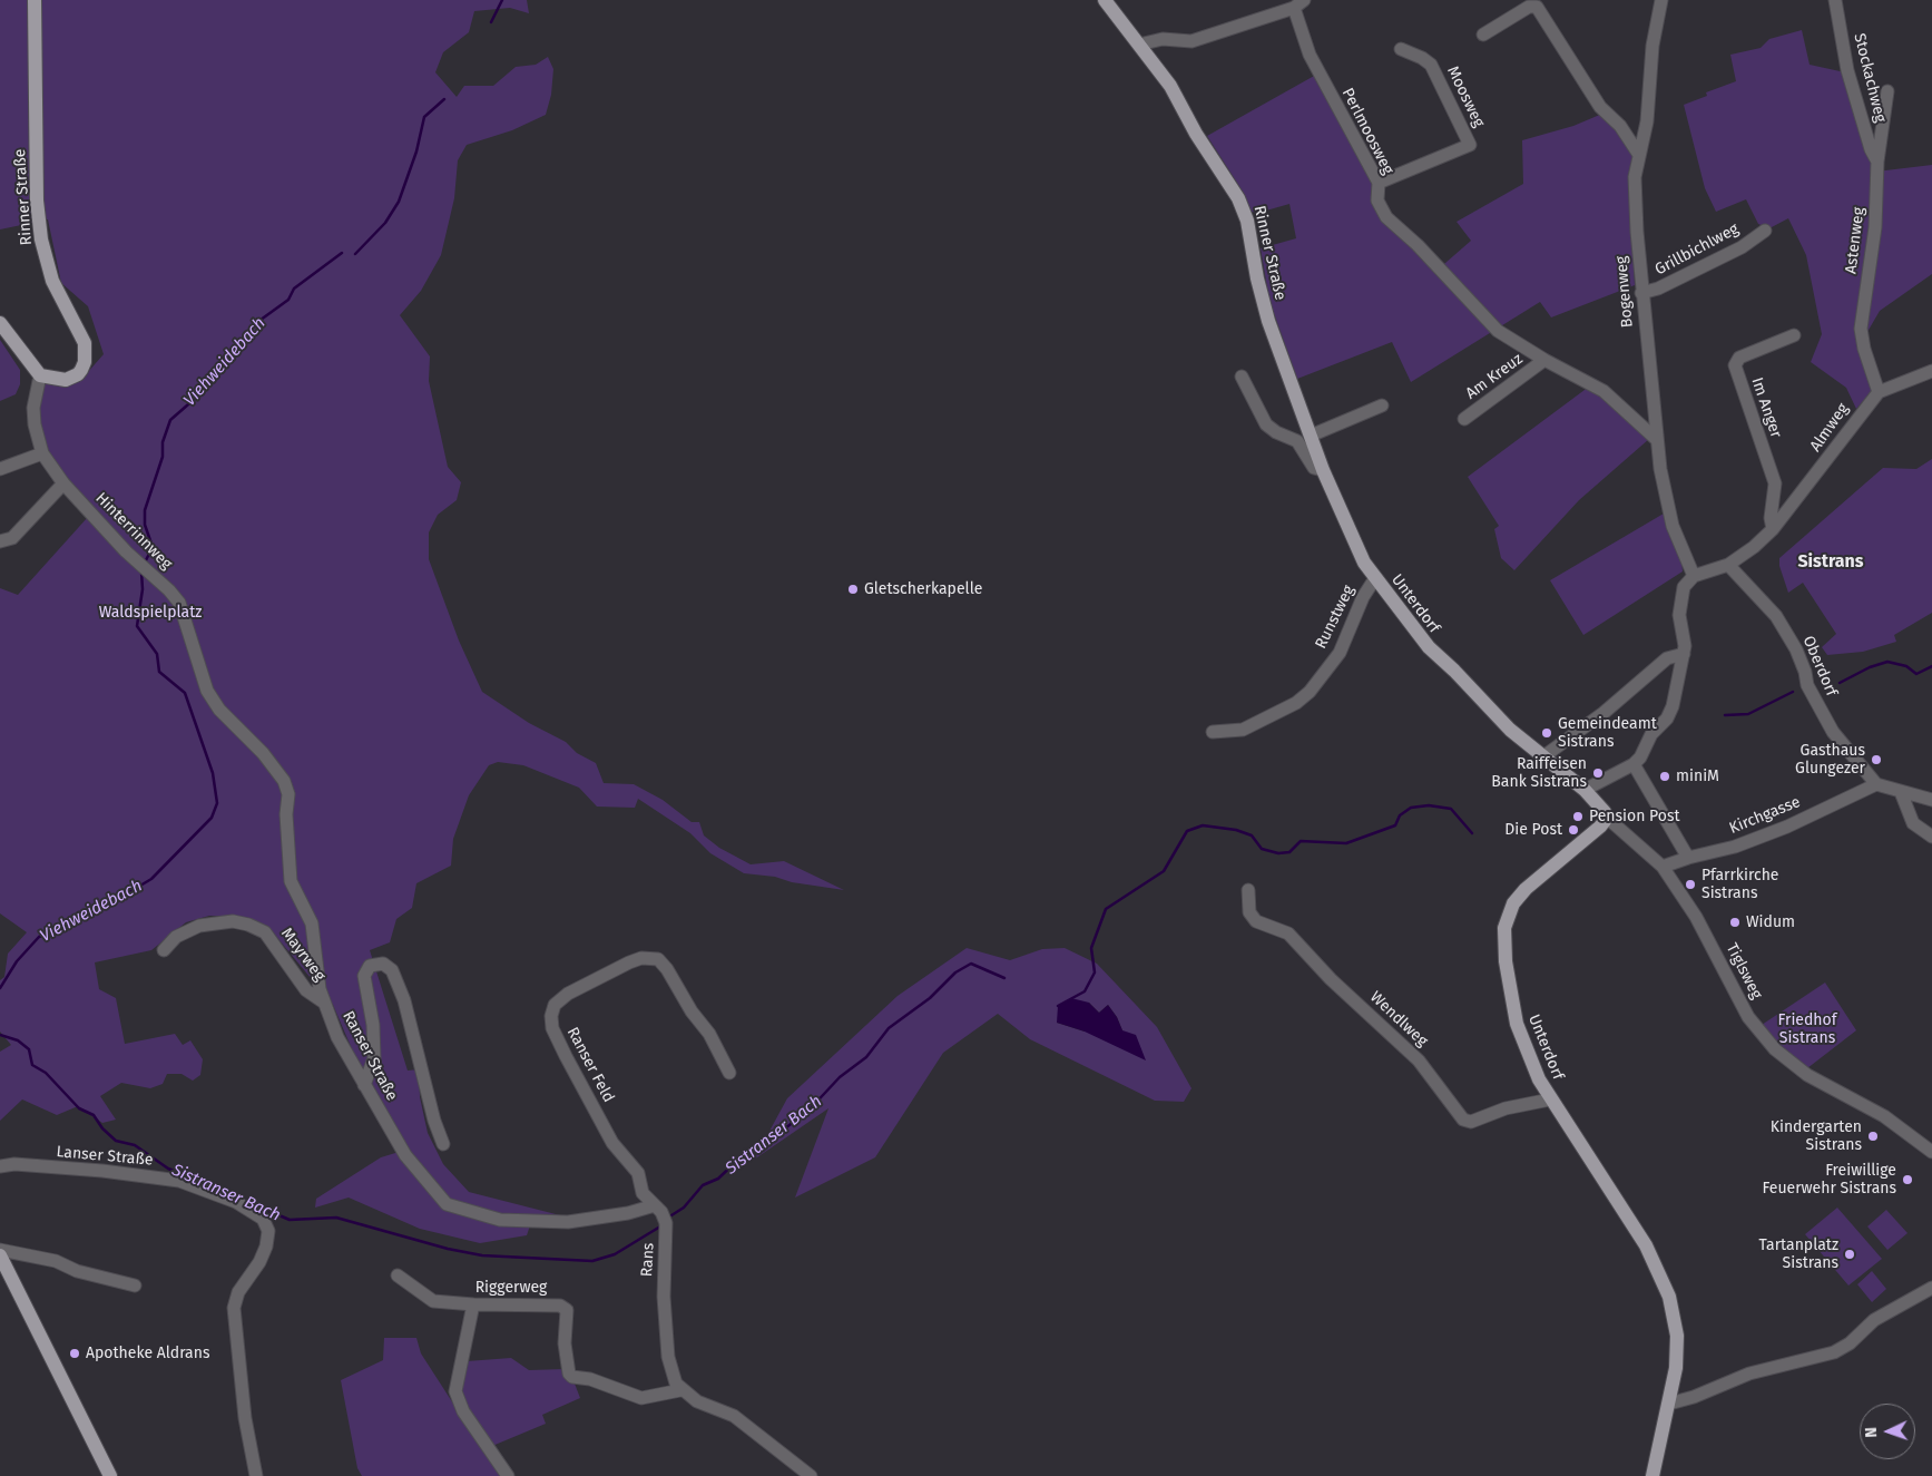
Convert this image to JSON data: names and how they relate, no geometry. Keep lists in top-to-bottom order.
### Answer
{
  "streets": {
    "main road": ["Rinner Straße", "Unterdorf"],
    "street": [
      "Stockachweg",
      "Moosweg",
      "Perlmoosweg",
      "Astenweg",
      "Grillbichlweg",
      "Bogenweg",
      "Am Kreuz",
      "Im Anger",
      "Almweg",
      "Hinterrinnweg",
      "Runstweg",
      "Oberdorf",
      "Kirchgasse",
      "Mayrweg",
      "Tiglsweg",
      "Wendlweg",
      "Ranser Straße",
      "Ranser Feld",
      "Lanser Straße",
      "Rans",
      "Riggerweg"
    ]
  },
  "crossings": [
    ["Stockachweg", "Astenweg"],
    ["Moosweg", "Perlmoosweg"],
    ["Perlmoosweg", "Am Kreuz"],
    ["Rinner Straße", "Hinterrinnweg"],
    ["Rinner Straße", "Unterdorf"],
    ["Astenweg", "Almweg"],
    ["Grillbichlweg", "Bogenweg"],
    ["Bogenweg", "Am Kreuz"],
    ["Im Anger", "Almweg"],
    ["Hinterrinnweg", "Ranser Straße"],
    ["Unterdorf", "Runstweg"],
    ["Unterdorf", "Tiglsweg"],
    ["Unterdorf", "Wendlweg"],
    ["Oberdorf", "Kirchgasse"],
    ["Kirchgasse", "Tiglsweg"],
    ["Mayrweg", "Ranser Straße"],
    ["Ranser Straße", "Ranser Feld"],
    ["Ranser Straße", "Rans"],
    ["Ranser Feld", "Rans"],
    ["Rans", "Riggerweg"]
  ],
  "districts": ["Sistrans"],
  "water": ["Viehweidebach", "Sistranser Bach"],
  "parks": ["Waldspielplatz", "Friedhof Sistrans"],
  "places": [
    "Gletscherkapelle",
    "Gemeindeamt Sistrans",
    "Gasthaus Glungezer",
    "Raiffeisen Bank Sistrans",
    "miniM",
    "Pension Post",
    "Die Post",
    "Pfarrkirche Sistrans",
    "Widum",
    "Kindergarten Sistrans",
    "Freiwillige Feuerwehr Sistrans",
    "Tartanplatz Sistrans",
    "Apotheke Aldrans"
  ],
  "north": "left"
}
